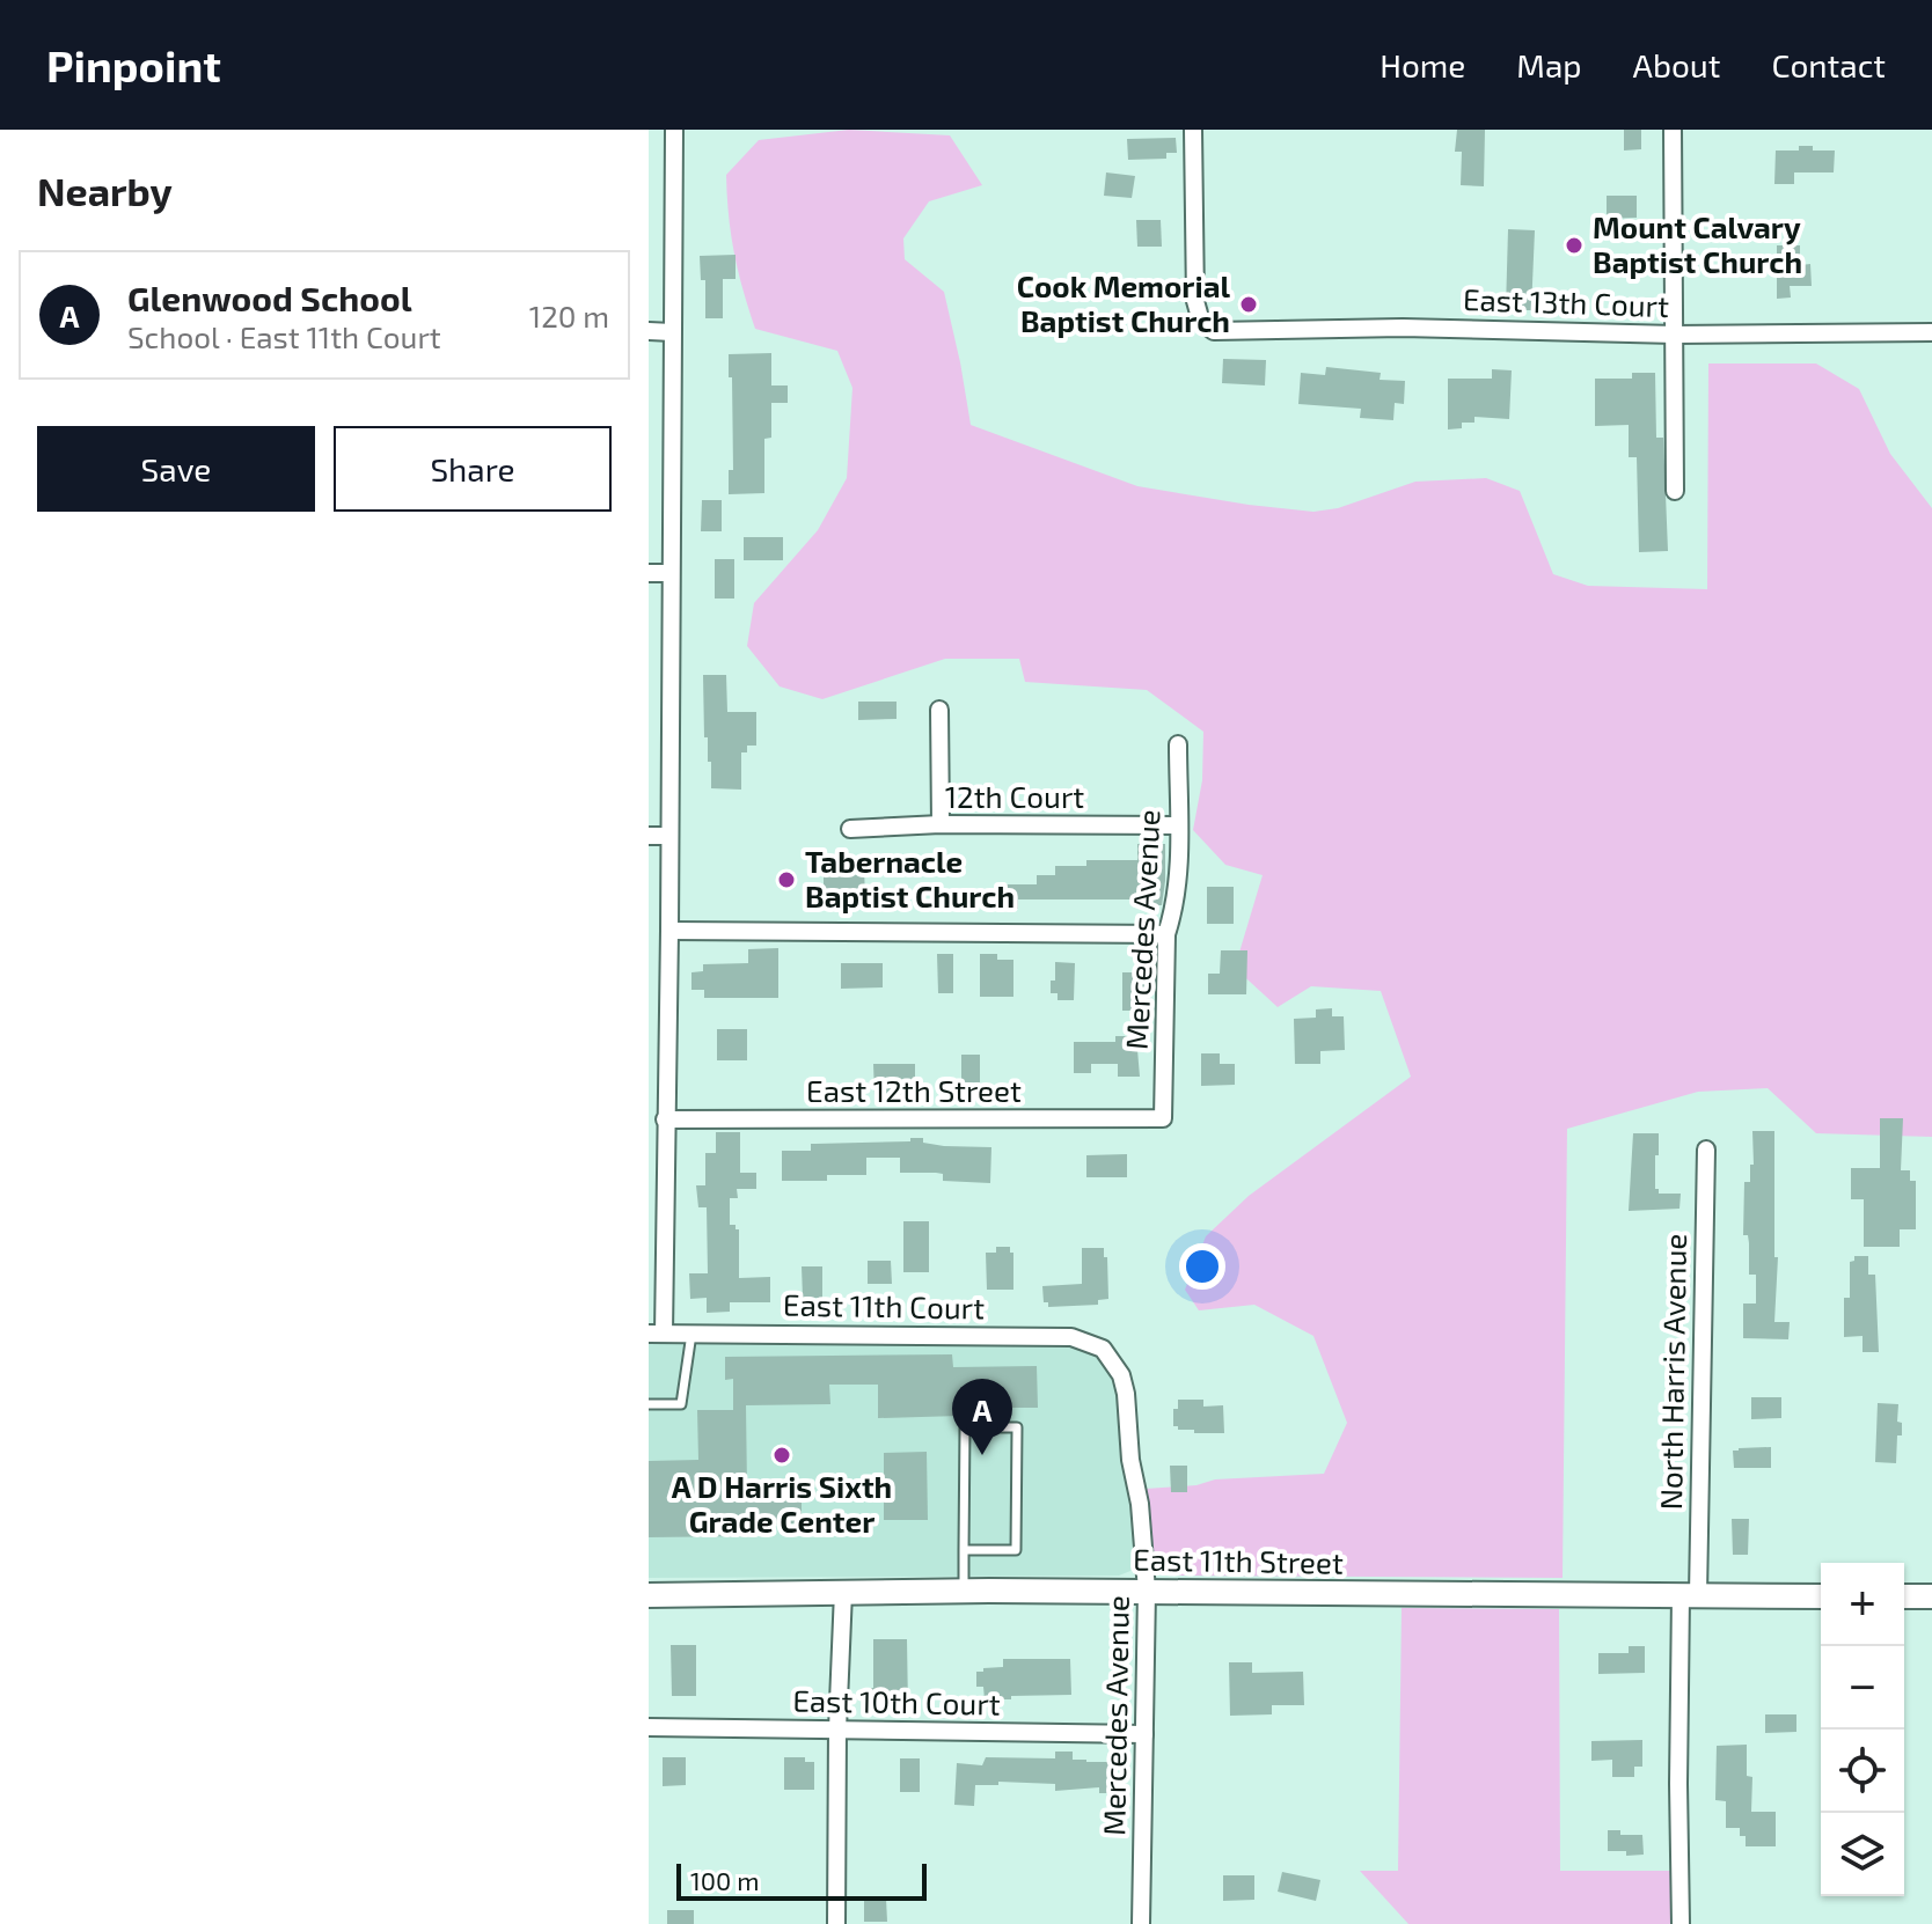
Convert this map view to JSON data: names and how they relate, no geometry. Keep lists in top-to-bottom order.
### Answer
{
  "streets": {
    "main road": ["East 11th Street"],
    "street": [
      "East 13th Court",
      "12th Court",
      "Mercedes Avenue",
      "East 12th Street",
      "East 11th Court",
      "North Harris Avenue",
      "East 10th Court"
    ]
  },
  "crossings": [
    ["12th Court", "Mercedes Avenue"],
    ["Mercedes Avenue", "East 12th Street"],
    ["Mercedes Avenue", "East 11th Court"],
    ["Mercedes Avenue", "East 11th Street"],
    ["Mercedes Avenue", "East 10th Court"],
    ["North Harris Avenue", "East 11th Street"]
  ],
  "places": [
    "Mount Calvary Baptist Church",
    "Cook Memorial Baptist Church",
    "Tabernacle Baptist Church",
    "A D Harris Sixth Grade Center"
  ],
  "scale_bar": "100 m",
  "page": {
    "header": "Pinpoint",
    "nav": [
      "Home",
      "Map",
      "About",
      "Contact"
    ],
    "heading": "Nearby",
    "list": [
      {
        "mark": "A",
        "name": "Glenwood School",
        "note": "School · East 11th Court",
        "value": "120 m"
      }
    ],
    "buttons": ["Save", "Share"],
    "pins": "A",
    "map_buttons": ["+", "−"],
    "scale": "100 m"
  }
}
